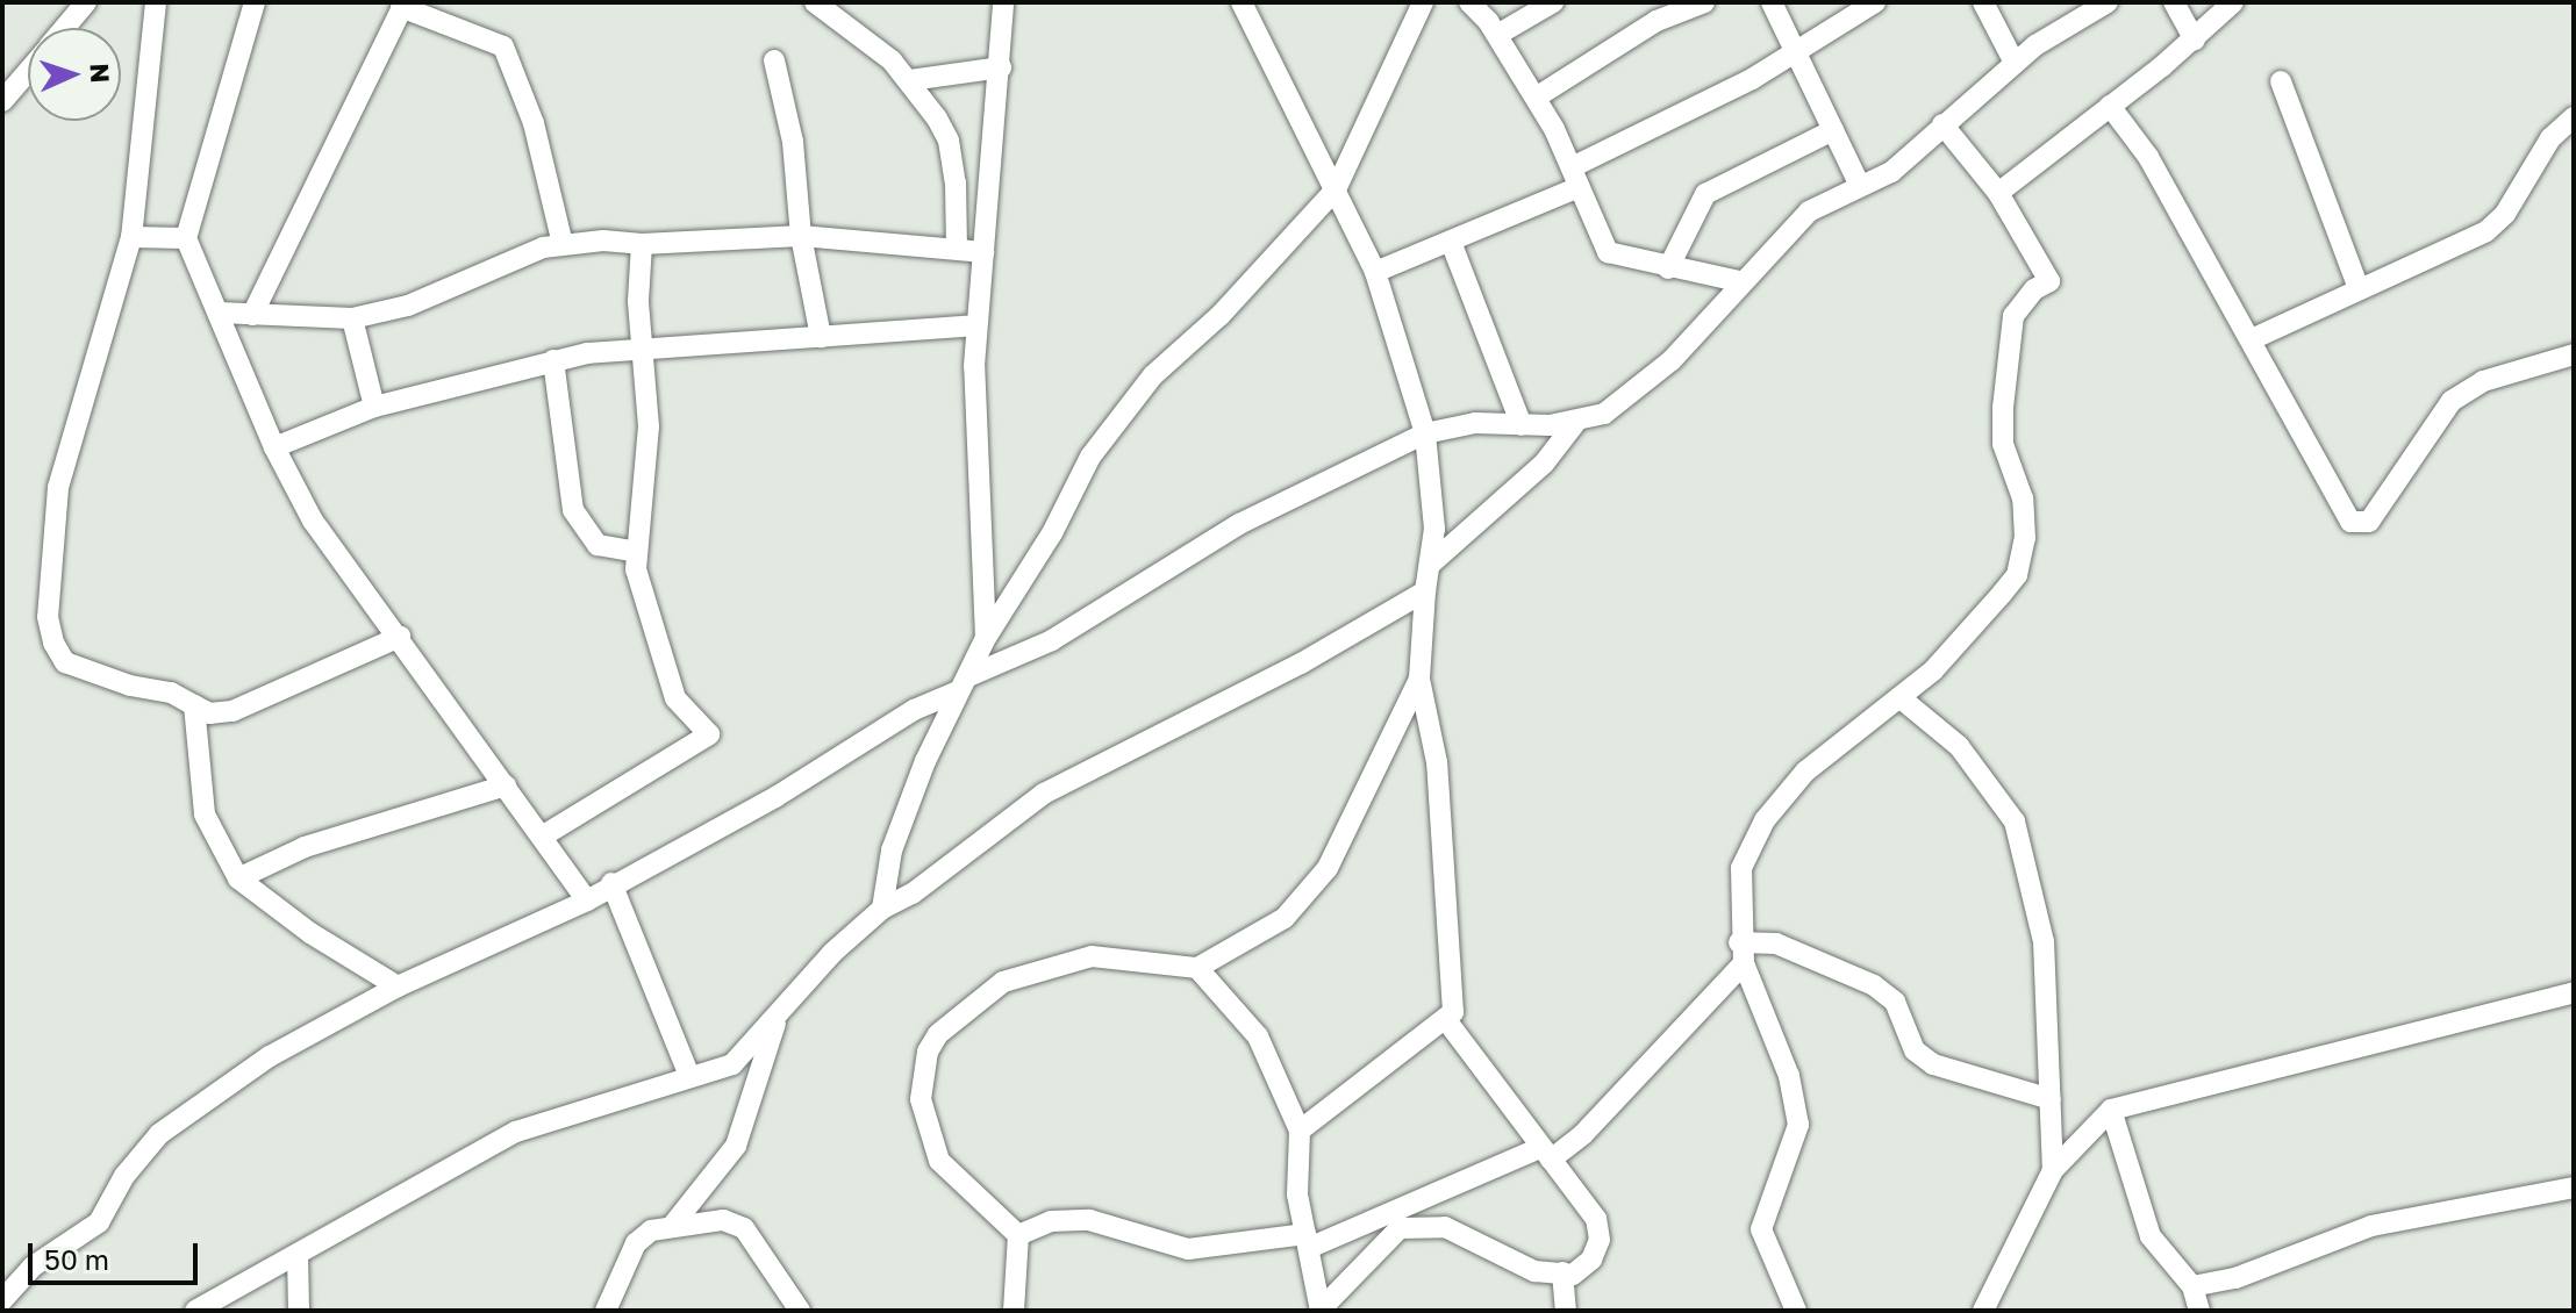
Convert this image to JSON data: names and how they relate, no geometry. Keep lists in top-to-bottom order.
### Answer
{
  "scale_bar": "50 m",
  "north": "right"
}
